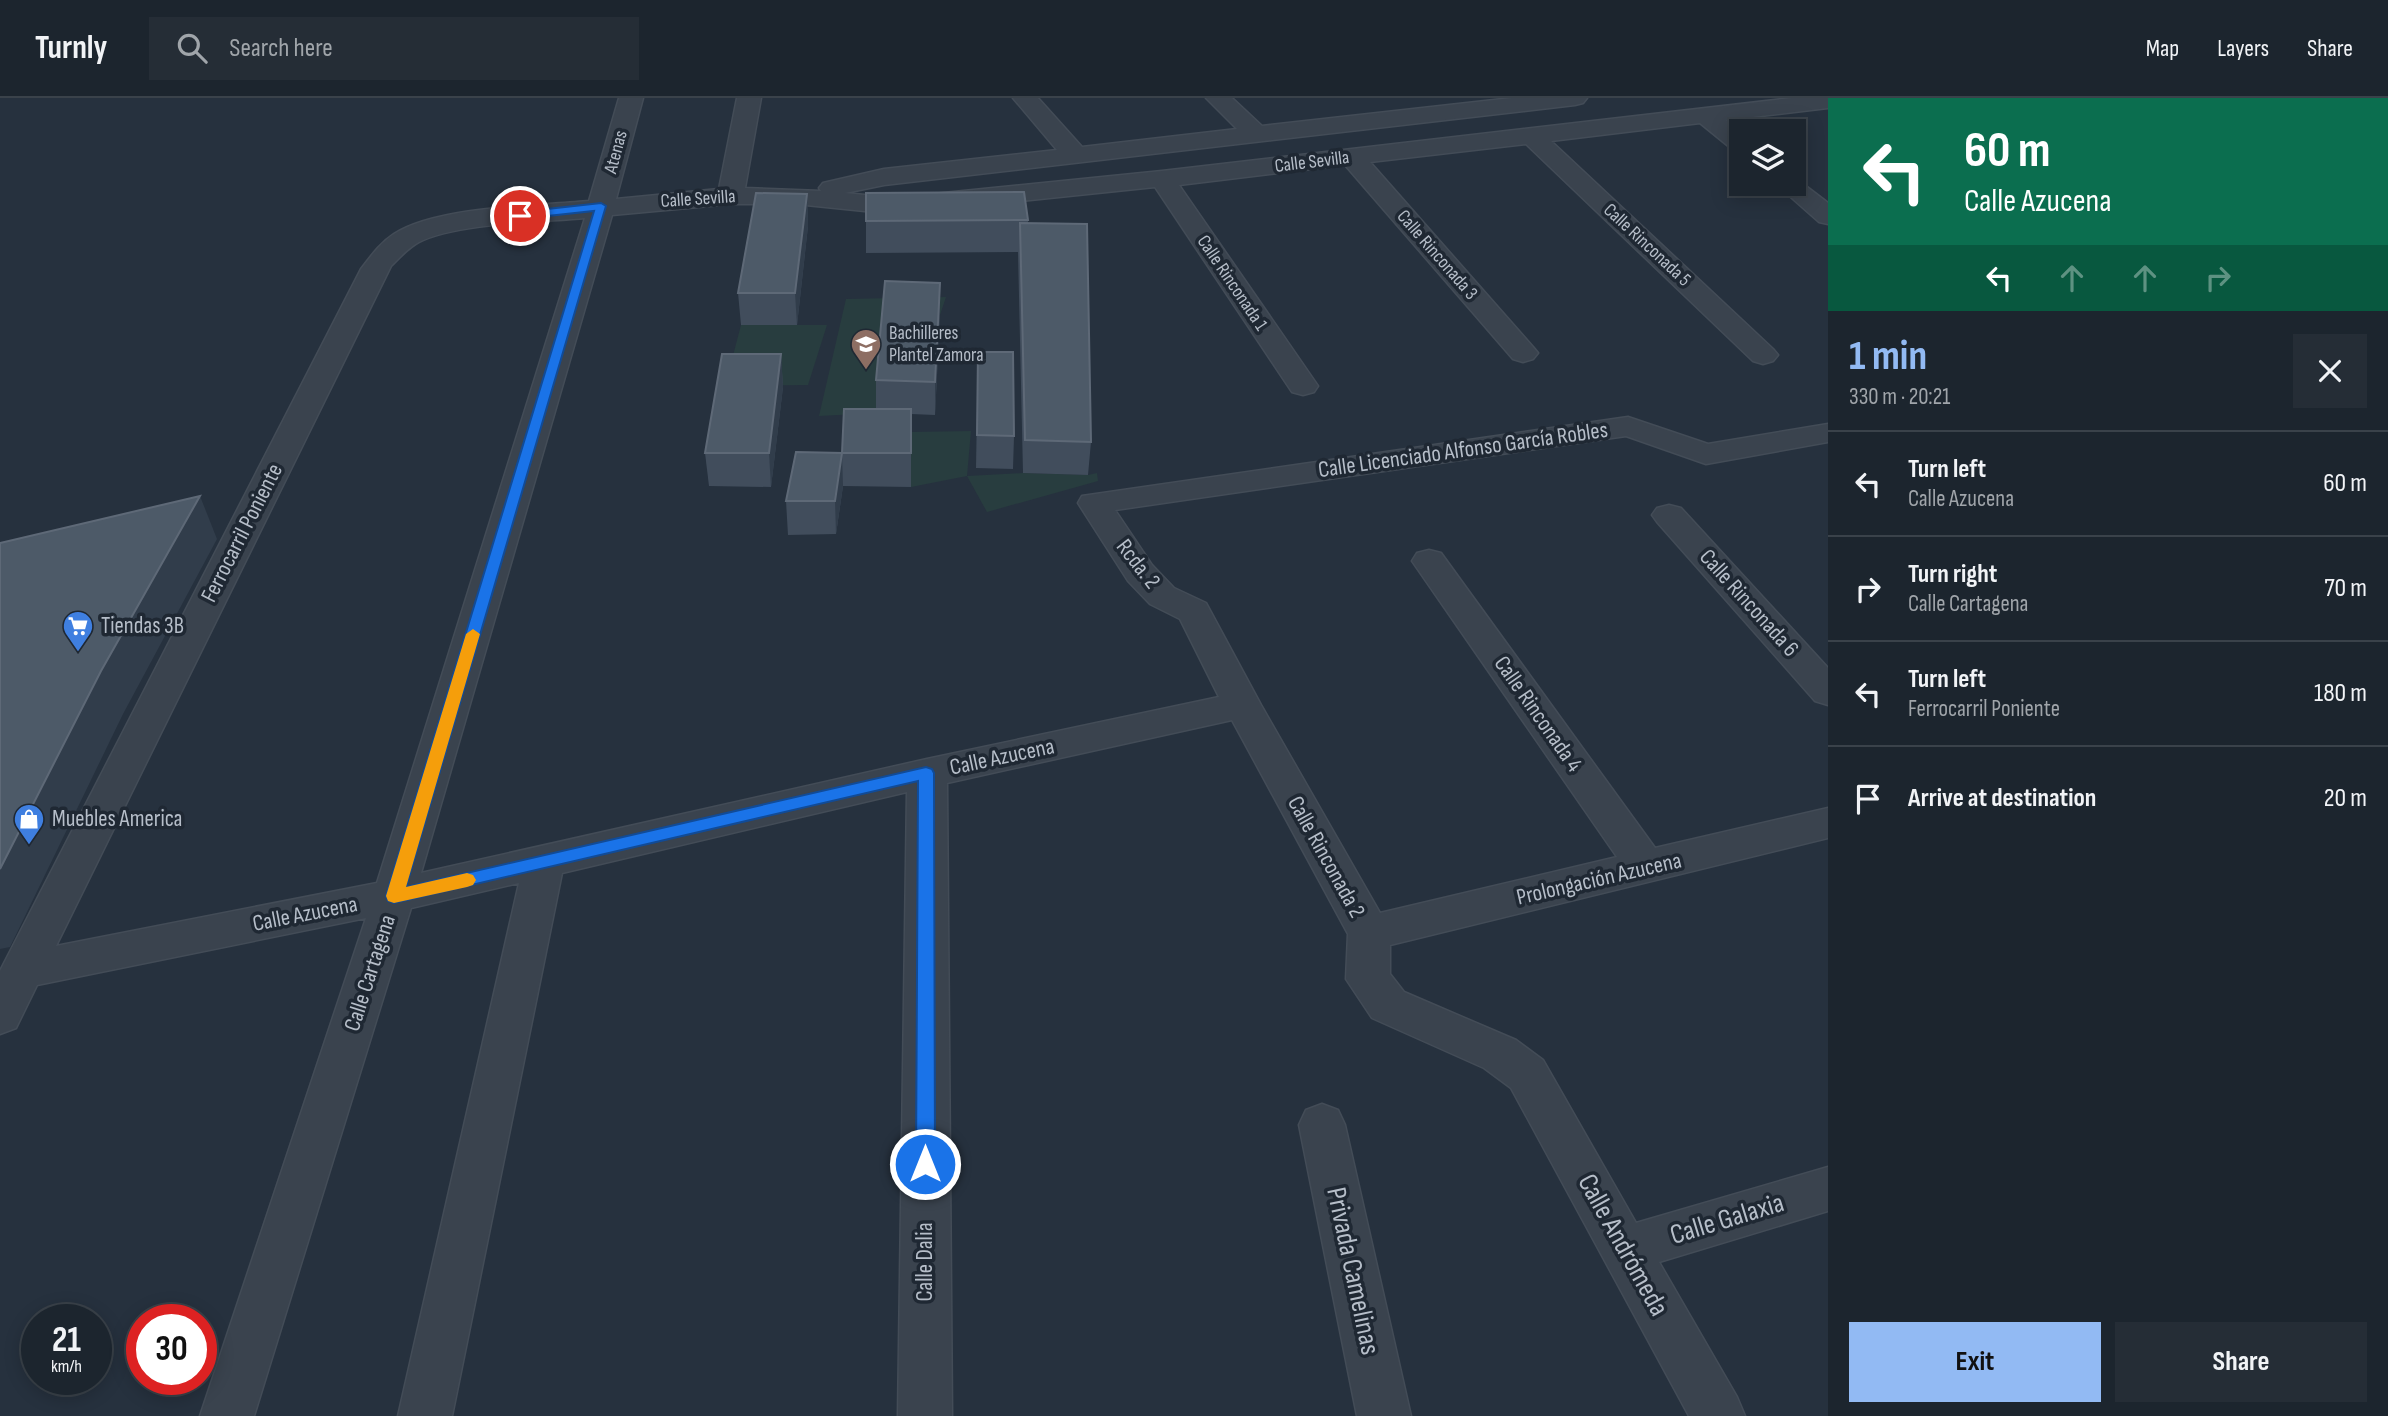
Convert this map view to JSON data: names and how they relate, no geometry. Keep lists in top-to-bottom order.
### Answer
{
  "streets": {
    "street": [
      "Atenas",
      "Calle Sevilla",
      "Calle Rinconada 5",
      "Calle Rinconada 3",
      "Calle Rinconada 1",
      "Calle Licenciado Alfonso García Robles",
      "Ferrocarril Poniente",
      "Rcda. 2",
      "Calle Rinconada 6",
      "Calle Rinconada 4",
      "Calle Azucena",
      "Calle Rinconada 2",
      "Prolongación Azucena",
      "Calle Cartagena",
      "Calle Galaxia",
      "Calle Andrómeda",
      "Calle Dalia",
      "Privada Camelinas"
    ]
  },
  "crossings": [
    ["Atenas", "Calle Sevilla"],
    ["Atenas", "Ferrocarril Poniente"],
    ["Atenas", "Calle Cartagena"],
    ["Calle Sevilla", "Calle Rinconada 5"],
    ["Calle Sevilla", "Calle Rinconada 3"],
    ["Calle Sevilla", "Calle Rinconada 1"],
    ["Calle Sevilla", "Ferrocarril Poniente"],
    ["Calle Sevilla", "Calle Cartagena"],
    ["Calle Licenciado Alfonso García Robles", "Rcda. 2"],
    ["Ferrocarril Poniente", "Calle Azucena"],
    ["Ferrocarril Poniente", "Calle Cartagena"],
    ["Rcda. 2", "Calle Rinconada 2"],
    ["Calle Rinconada 4", "Prolongación Azucena"],
    ["Calle Azucena", "Calle Rinconada 2"],
    ["Calle Azucena", "Calle Cartagena"],
    ["Calle Azucena", "Calle Dalia"],
    ["Calle Rinconada 2", "Prolongación Azucena"],
    ["Calle Rinconada 2", "Calle Andrómeda"],
    ["Calle Galaxia", "Calle Andrómeda"]
  ],
  "places": {
    "school or university": ["Bachilleres Plantel Zamora"],
    "supermarket": ["Tiendas 3B"],
    "shop": ["Muebles America"]
  },
  "page": {
    "header": "Turnly",
    "search": "Search here",
    "nav": ["Map", "Layers", "Share"],
    "turn": ["60 m", "Calle Azucena"],
    "heading": ["1 min", "330 m · 20:21"],
    "list": [
      {
        "name": "Turn left",
        "note": "Calle Azucena",
        "value": "60 m"
      },
      {
        "name": "Turn right",
        "note": "Calle Cartagena",
        "value": "70 m"
      },
      {
        "name": "Turn left",
        "note": "Ferrocarril Poniente",
        "value": "180 m"
      },
      {
        "name": "Arrive at destination",
        "value": "20 m"
      }
    ],
    "speed": "21 km/h",
    "limit": "30",
    "buttons": ["Exit", "Share"]
  }
}
